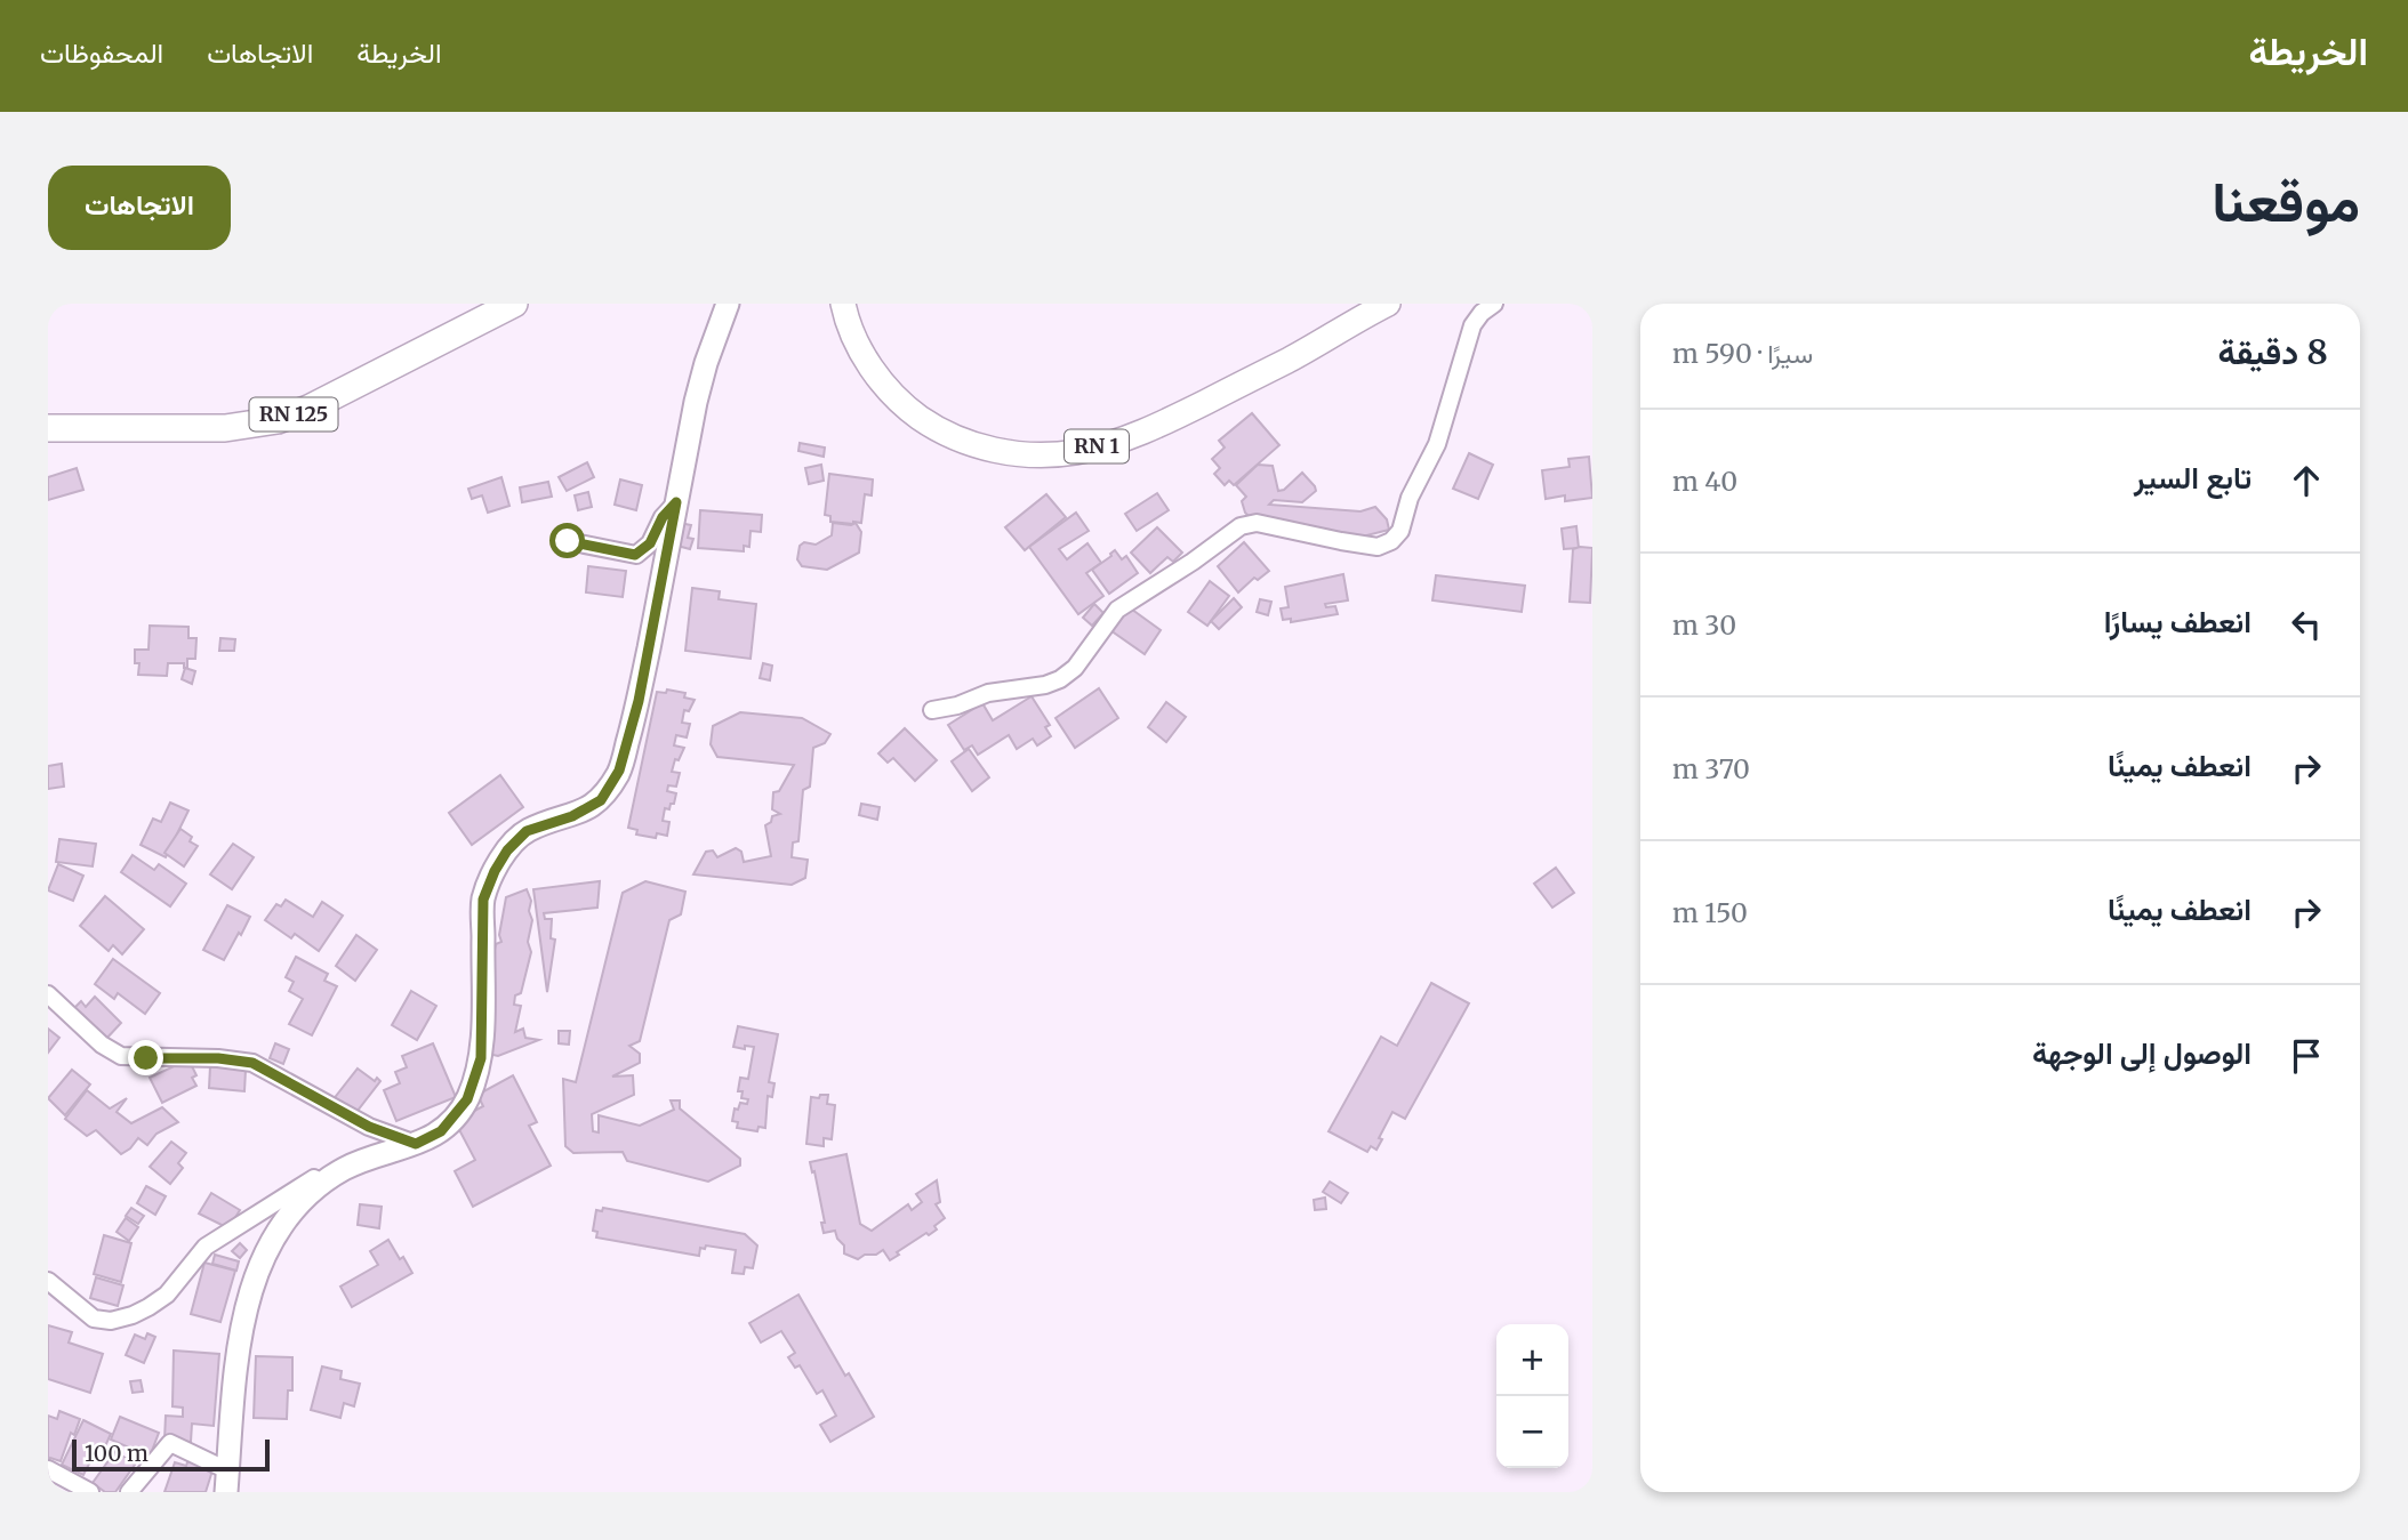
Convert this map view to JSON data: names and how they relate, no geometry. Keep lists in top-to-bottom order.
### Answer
{
  "streets": {
    "highway": ["RN 125"],
    "main road": ["RN 1"]
  },
  "scale_bar": "100 m",
  "page": {
    "header": "الخريطة",
    "nav": ["الخريطة", "الاتجاهات", "المحفوظات"],
    "title": "موقعنا",
    "buttons": "الاتجاهات",
    "heading": ["8 دقيقة", "سيرًا · 590 m"],
    "list": [
      ["تابع السير", "40 m"],
      ["انعطف يسارًا", "30 m"],
      ["انعطف يمينًا", "370 m"],
      ["انعطف يمينًا", "150 m"],
      "الوصول إلى الوجهة"
    ],
    "map_buttons": ["+", "−"],
    "scale": "100 m"
  }
}
